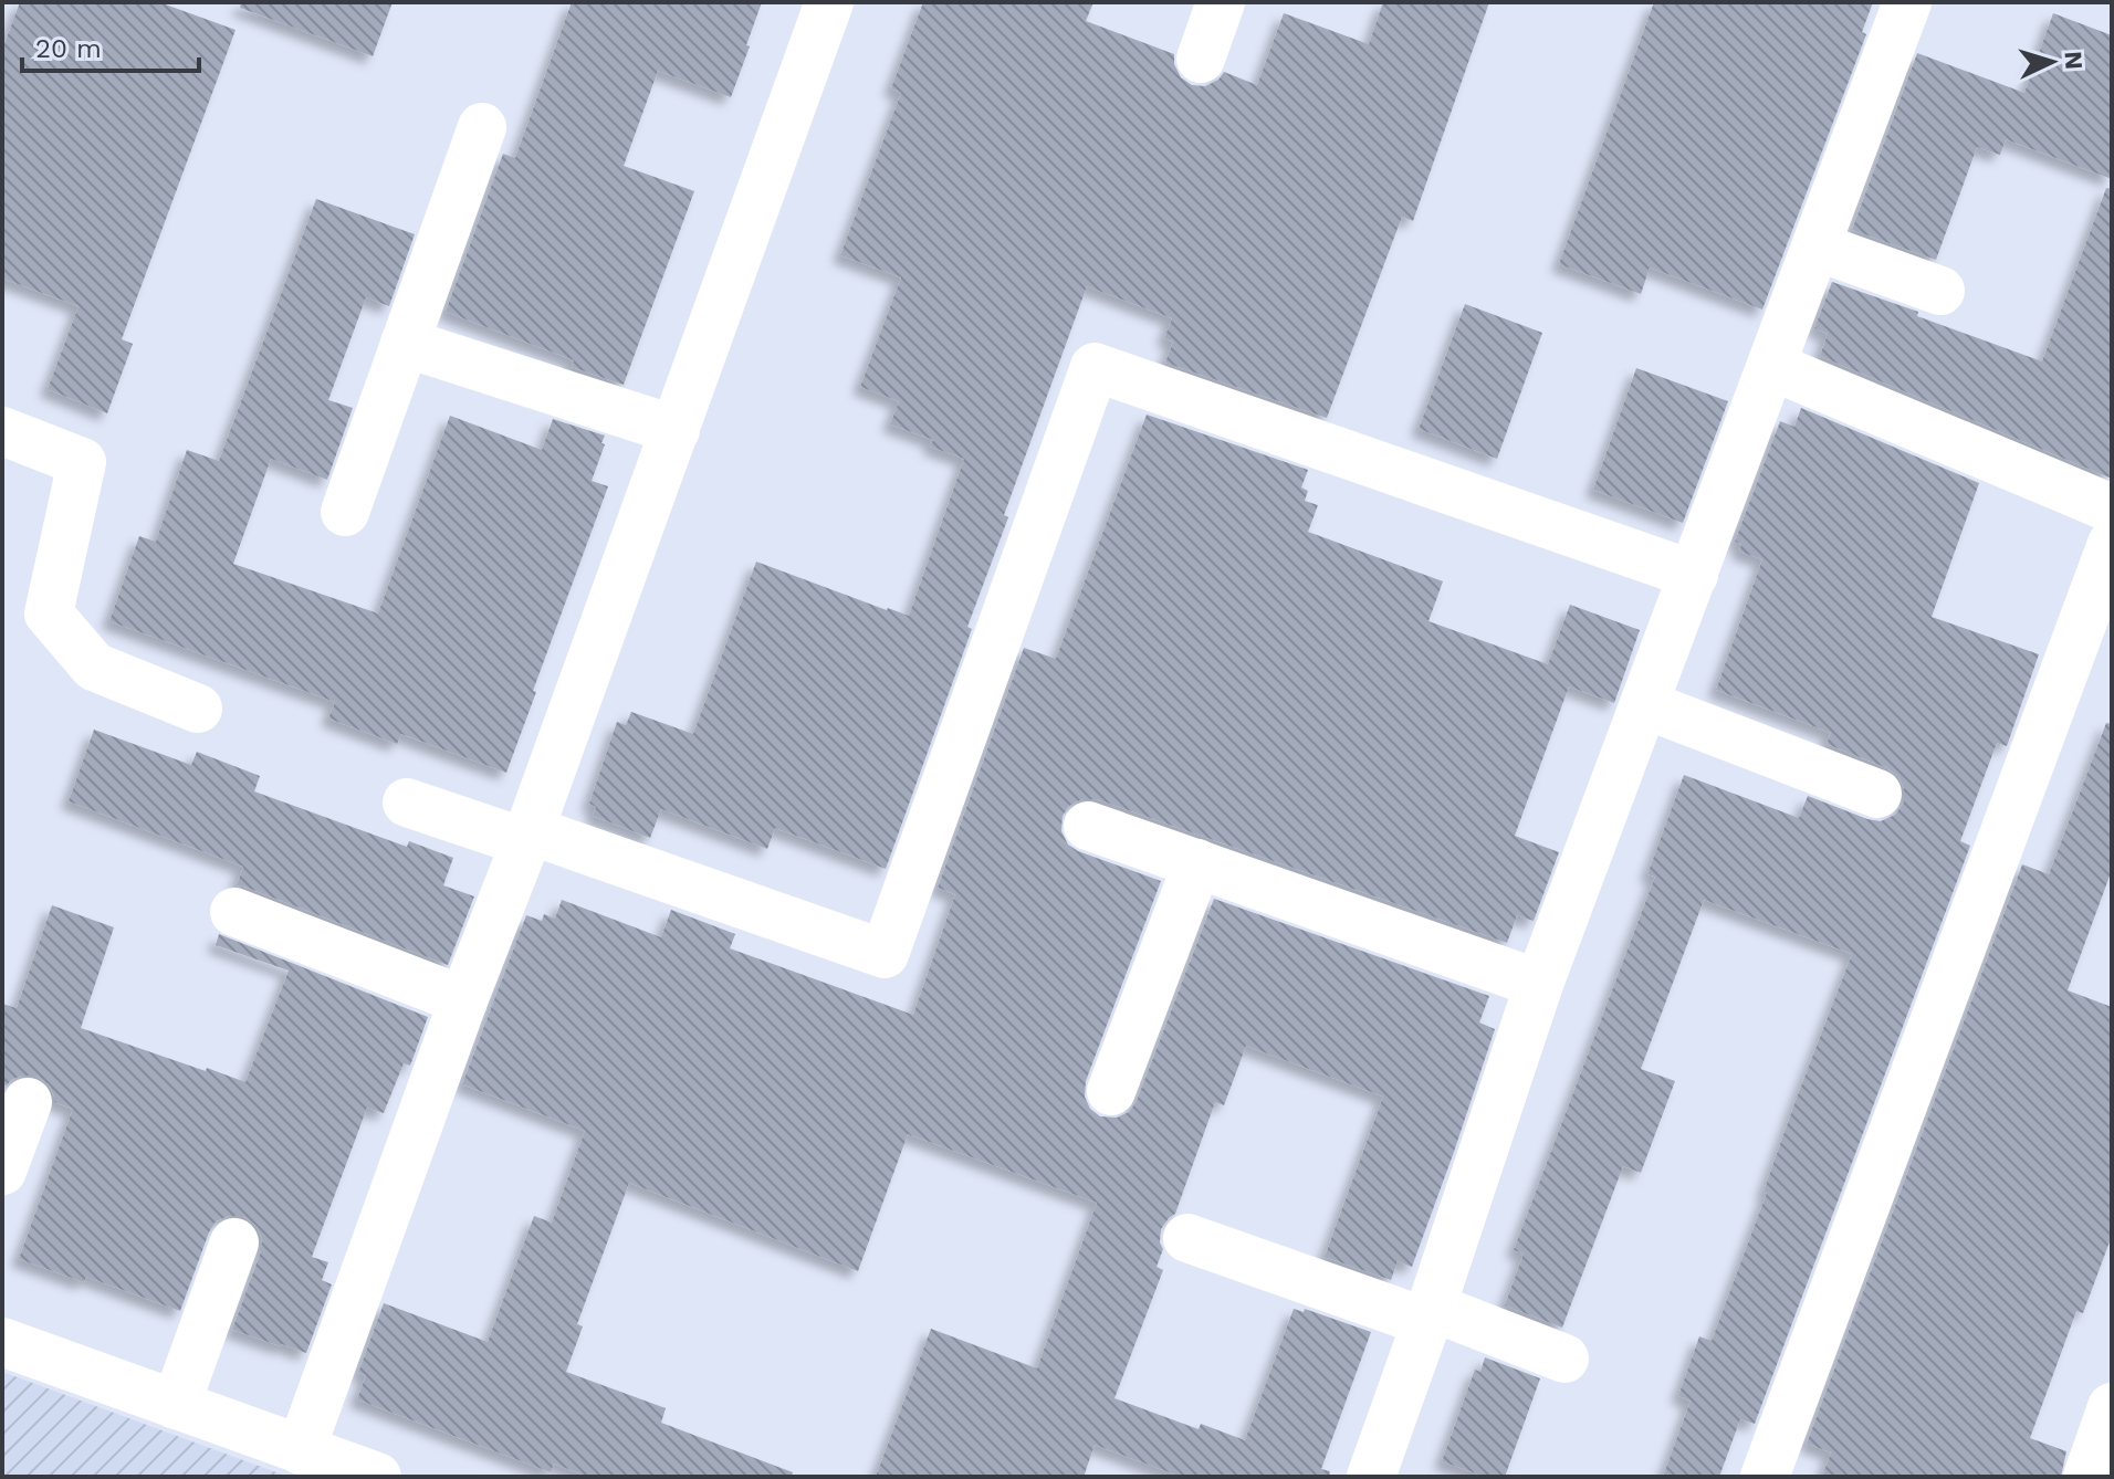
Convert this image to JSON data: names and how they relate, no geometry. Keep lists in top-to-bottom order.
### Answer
{
  "scale_bar": "20 m",
  "north": "right"
}
